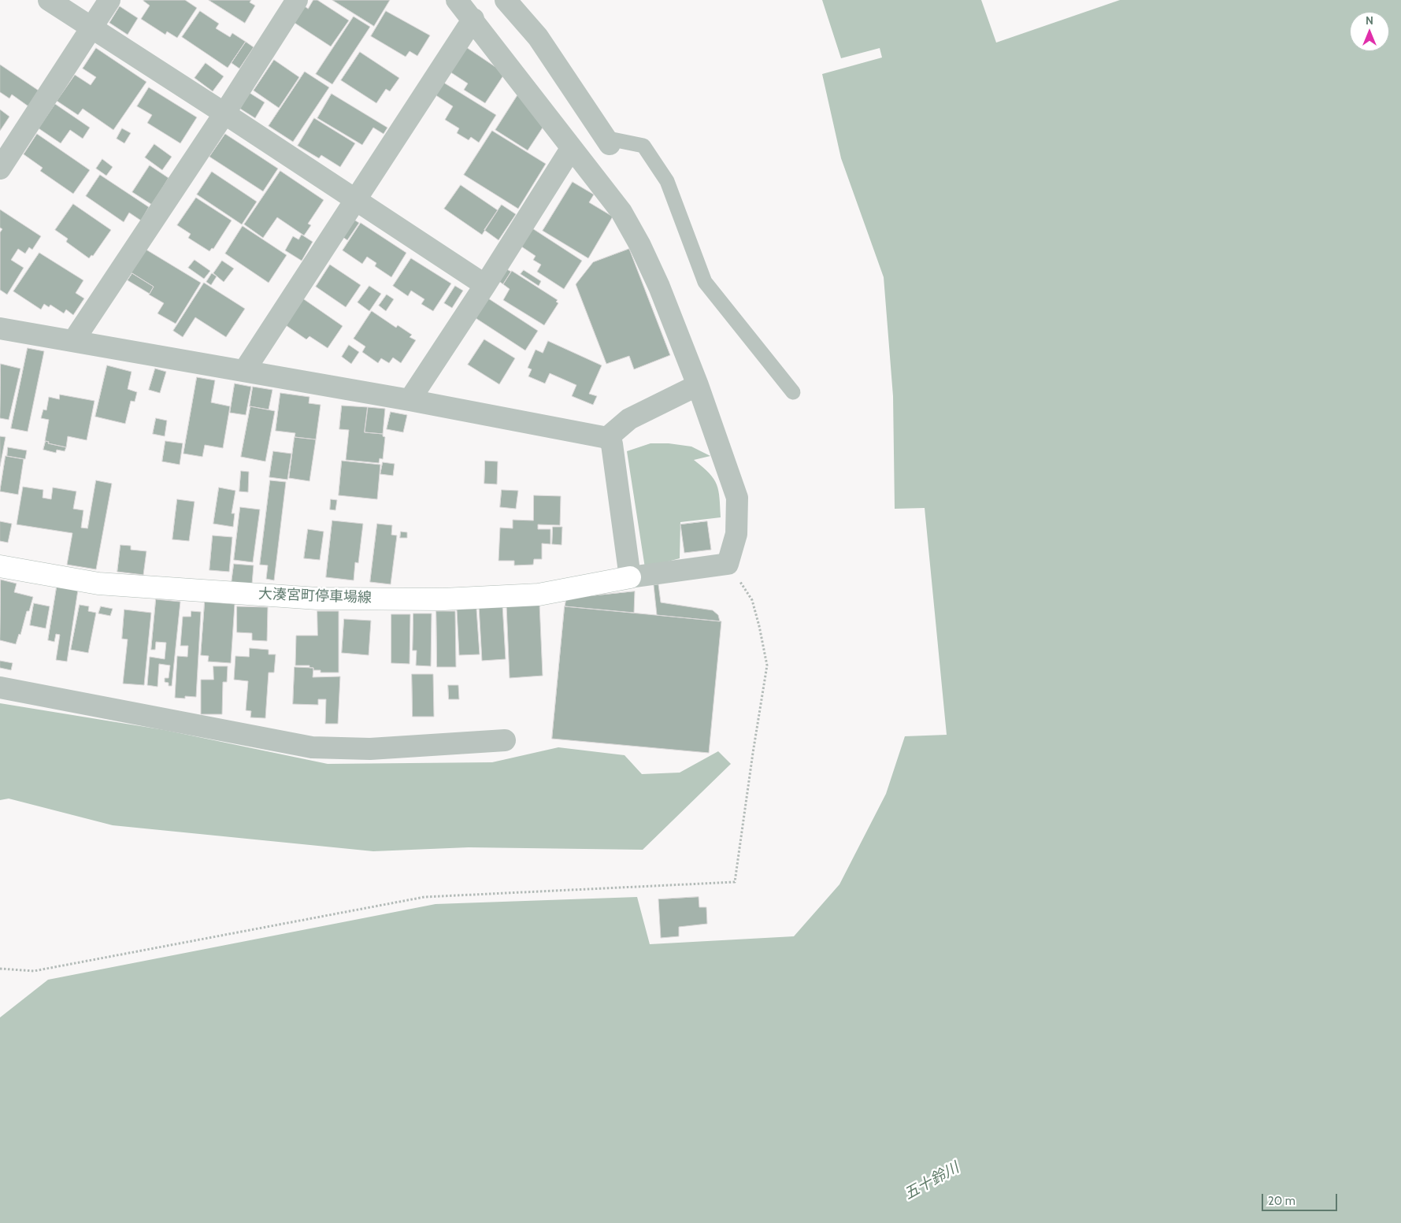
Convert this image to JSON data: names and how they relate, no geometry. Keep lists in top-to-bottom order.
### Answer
{
  "streets": {
    "main road": ["大湊宮町停車場線"]
  },
  "water": ["五十鈴川"],
  "scale_bar": "20 m",
  "north": "top"
}
